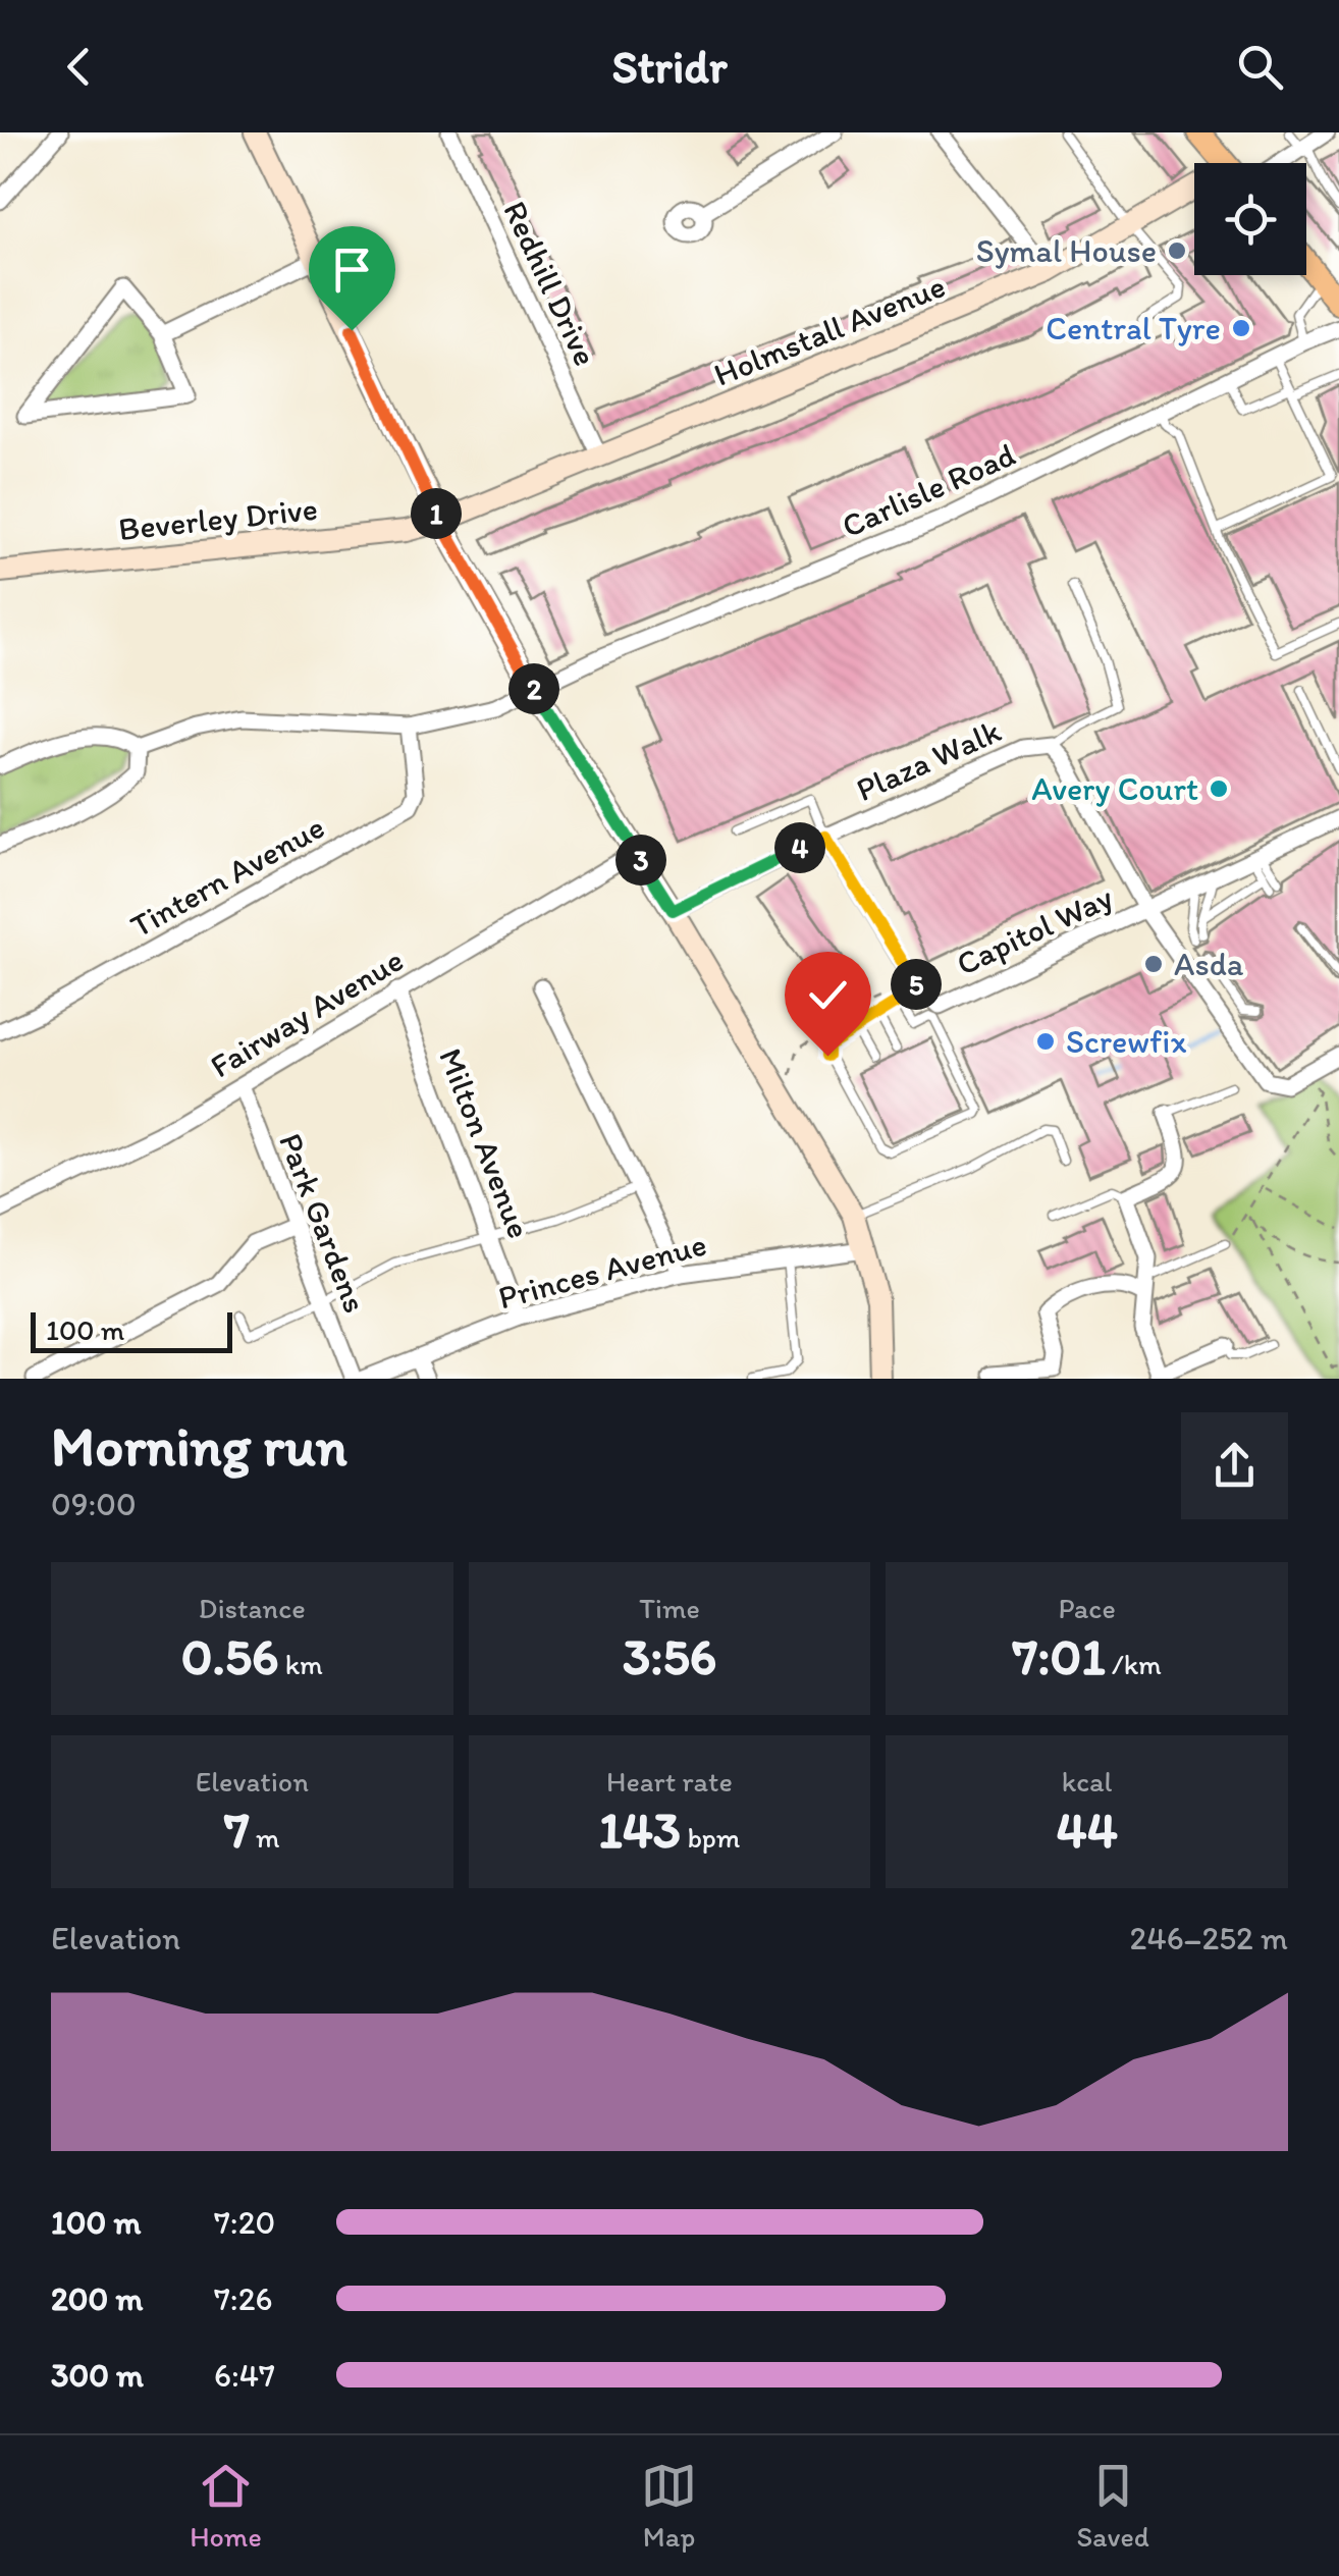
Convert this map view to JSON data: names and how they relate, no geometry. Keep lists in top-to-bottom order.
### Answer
{
  "streets": {
    "street": [
      "Redhill Drive",
      "Holmstall Avenue",
      "Carlisle Road",
      "Beverley Drive",
      "Plaza Walk",
      "Tintern Avenue",
      "Capitol Way",
      "Fairway Avenue",
      "Milton Avenue",
      "Park Gardens",
      "Princes Avenue"
    ]
  },
  "crossings": [
    ["Redhill Drive", "Holmstall Avenue"],
    ["Holmstall Avenue", "Beverley Drive"],
    ["Carlisle Road", "Tintern Avenue"],
    ["Plaza Walk", "Capitol Way"],
    ["Fairway Avenue", "Milton Avenue"],
    ["Fairway Avenue", "Park Gardens"],
    ["Milton Avenue", "Princes Avenue"]
  ],
  "places": [
    "Symal House",
    "Central Tyre",
    "Avery Court",
    "Asda",
    "Screwfix"
  ],
  "scale_bar": "100 m",
  "page": {
    "header": "Stridr",
    "pins": [
      "1",
      "2",
      "4",
      "3",
      "5"
    ],
    "scale": "100 m",
    "heading": ["Morning run", "09:00"],
    "stats": [
      ["Distance", "0.56 km"],
      ["Time", "3:56"],
      ["Pace", "7:01 /km"],
      ["Elevation", "7 m"],
      ["Heart rate", "143 bpm"],
      ["kcal", "44"]
    ],
    "chart": ["Elevation", "246–252 m"],
    "list": [
      {
        "name": "100 m",
        "note": "7:20"
      },
      {
        "name": "200 m",
        "note": "7:26"
      },
      {
        "name": "300 m",
        "note": "6:47"
      }
    ],
    "tabs": ["Home", "Map", "Saved"]
  }
}
